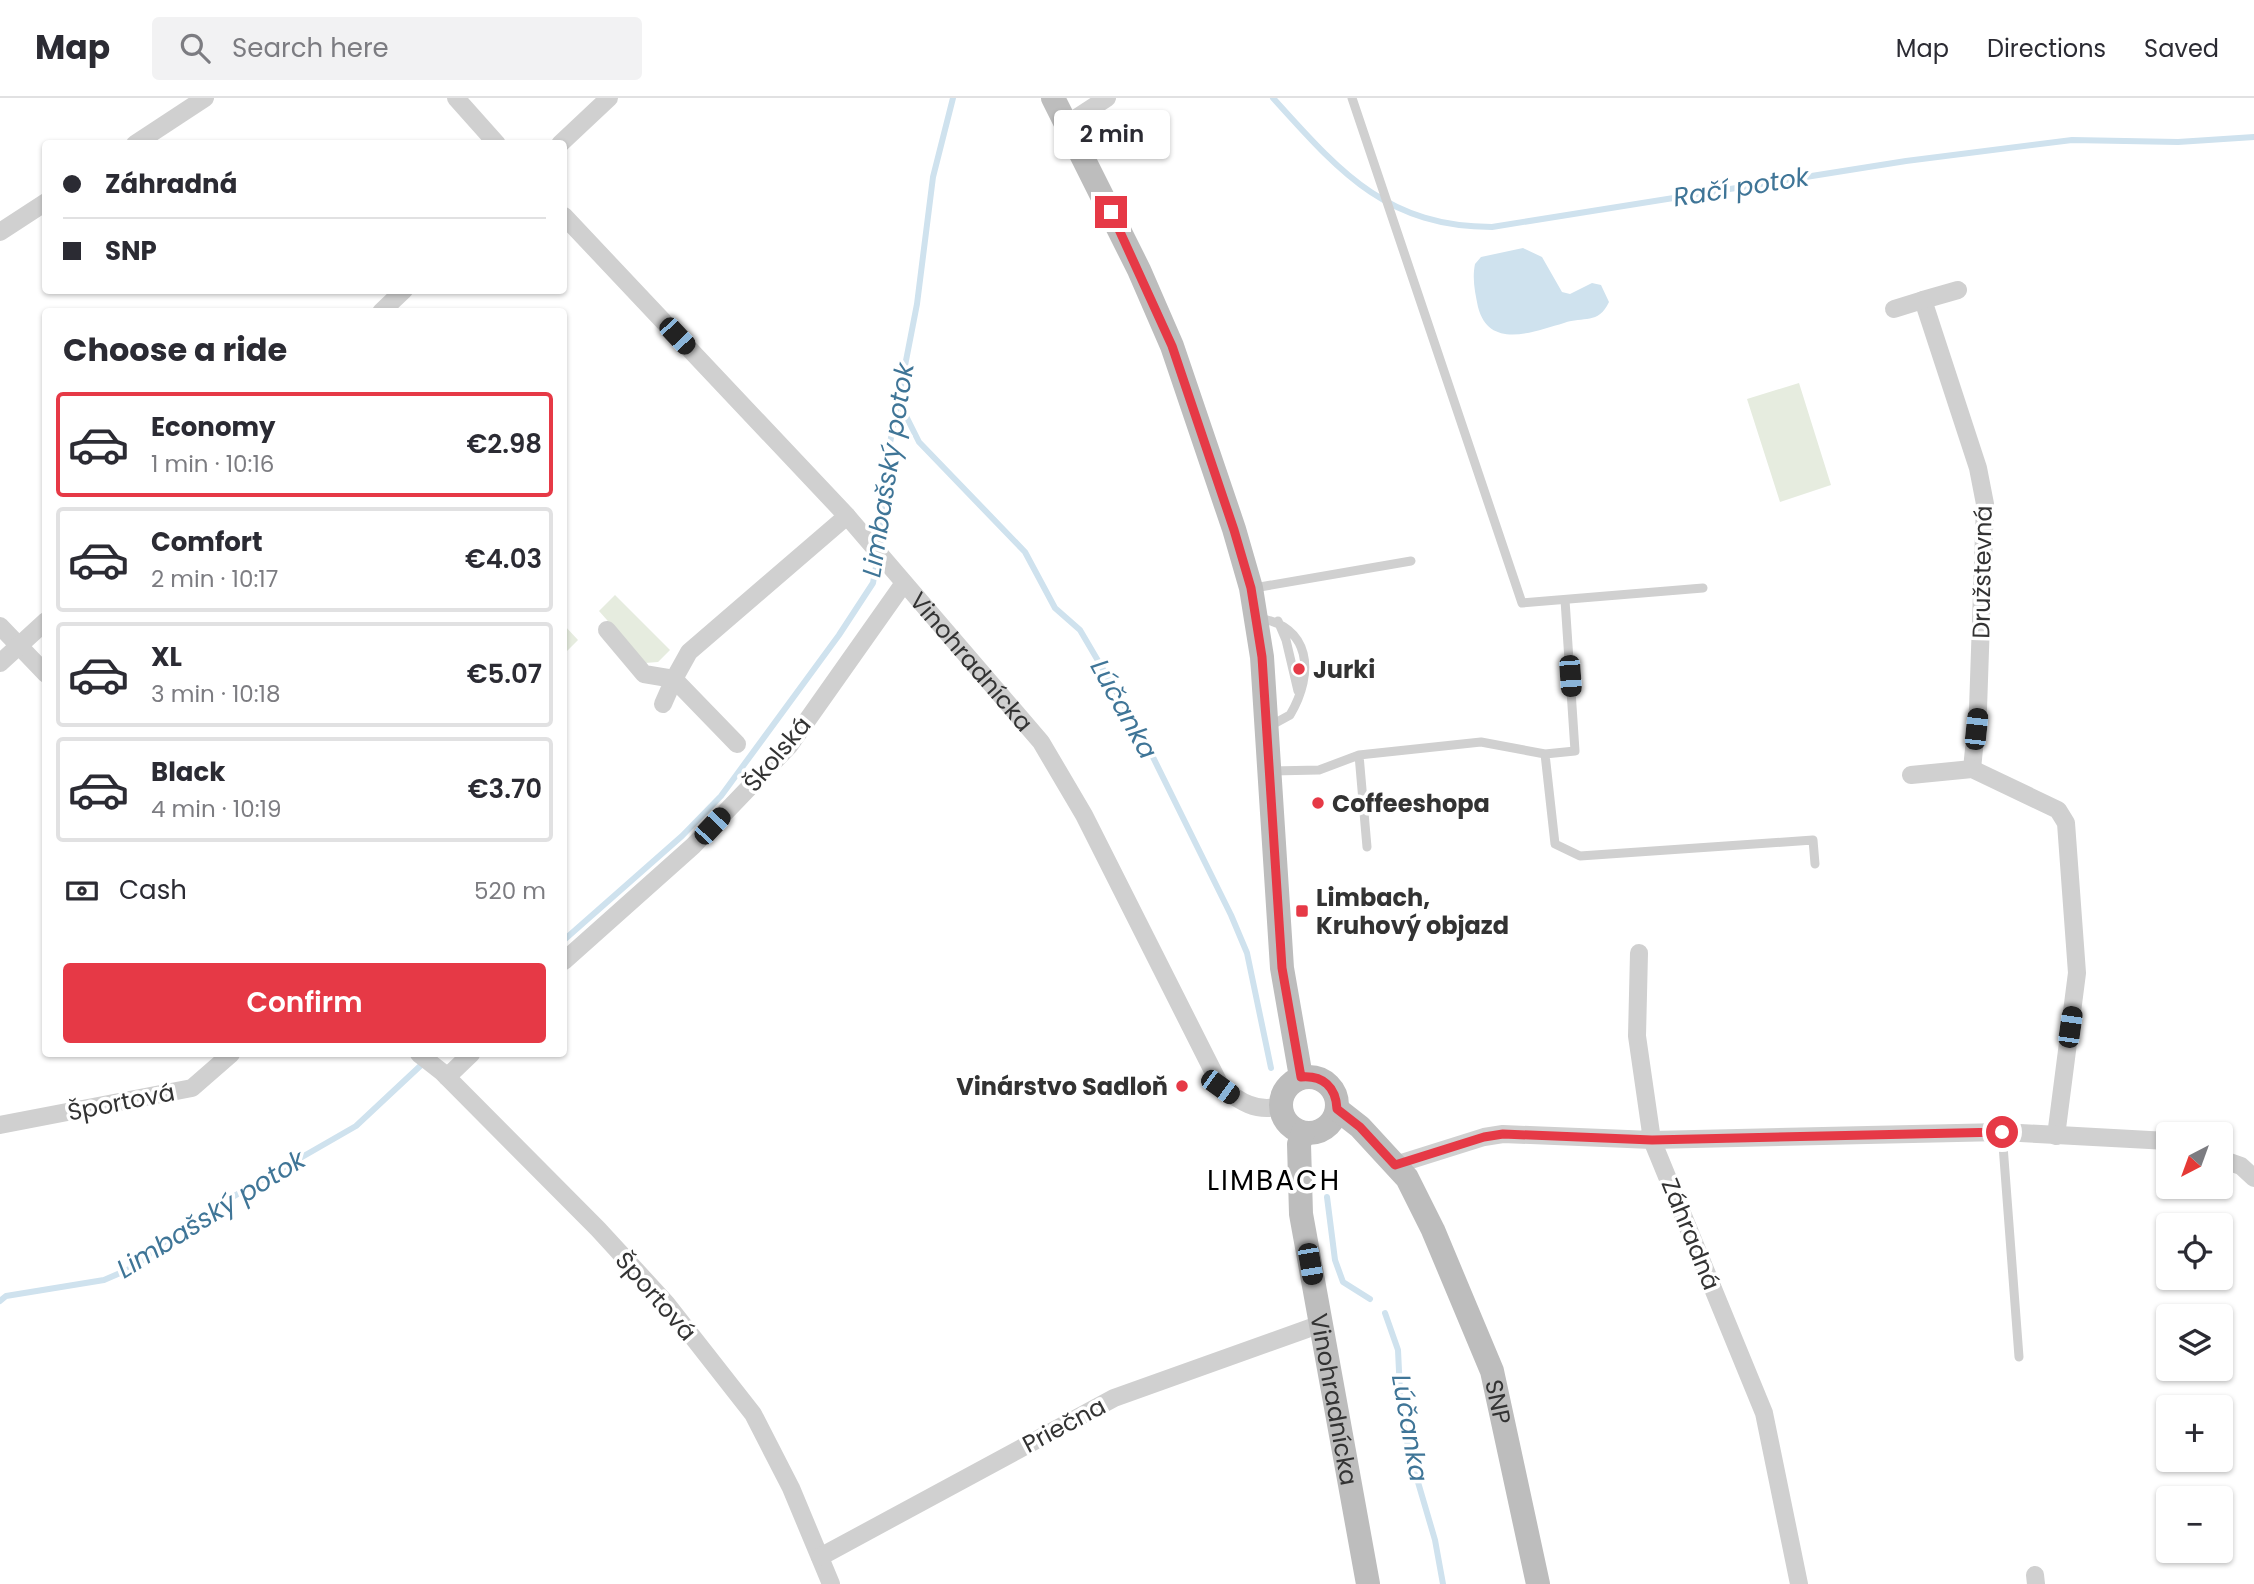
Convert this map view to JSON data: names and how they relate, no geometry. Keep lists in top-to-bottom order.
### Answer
{
  "streets": {
    "street": [
      "Družstevná",
      "Vinohradnícka",
      "Školská",
      "Športová",
      "Záhradná",
      "SNP",
      "Priečna"
    ]
  },
  "crossings": [
    ["Vinohradnícka", "Školská"],
    ["Vinohradnícka", "SNP"],
    ["Vinohradnícka", "Priečna"],
    ["Športová", "Priečna"]
  ],
  "districts": ["LIMBACH"],
  "water": ["Račí potok", "Limbašský potok", "Lúčanka"],
  "places": {
    "other": ["Jurki", "Coffeeshopa", "Vinárstvo Sadloň"],
    "transit": ["Limbach, Kruhový objazd"]
  },
  "north": "bottom left",
  "page": {
    "header": "Map",
    "search": "Search here",
    "nav": ["Map", "Directions", "Saved"],
    "bubble": "2 min",
    "banner": ["Záhradná", "SNP"],
    "heading": "Choose a ride",
    "list": [
      {
        "name": "Economy",
        "note": "1 min · 10:16",
        "value": "€2.98"
      },
      {
        "name": "Comfort",
        "note": "2 min · 10:17",
        "value": "€4.03"
      },
      {
        "name": "XL",
        "note": "3 min · 10:18",
        "value": "€5.07"
      },
      {
        "name": "Black",
        "note": "4 min · 10:19",
        "value": "€3.70"
      }
    ],
    "pay": ["Cash", "520 m"],
    "buttons": "Confirm",
    "map_buttons": ["+", "−"]
  }
}
